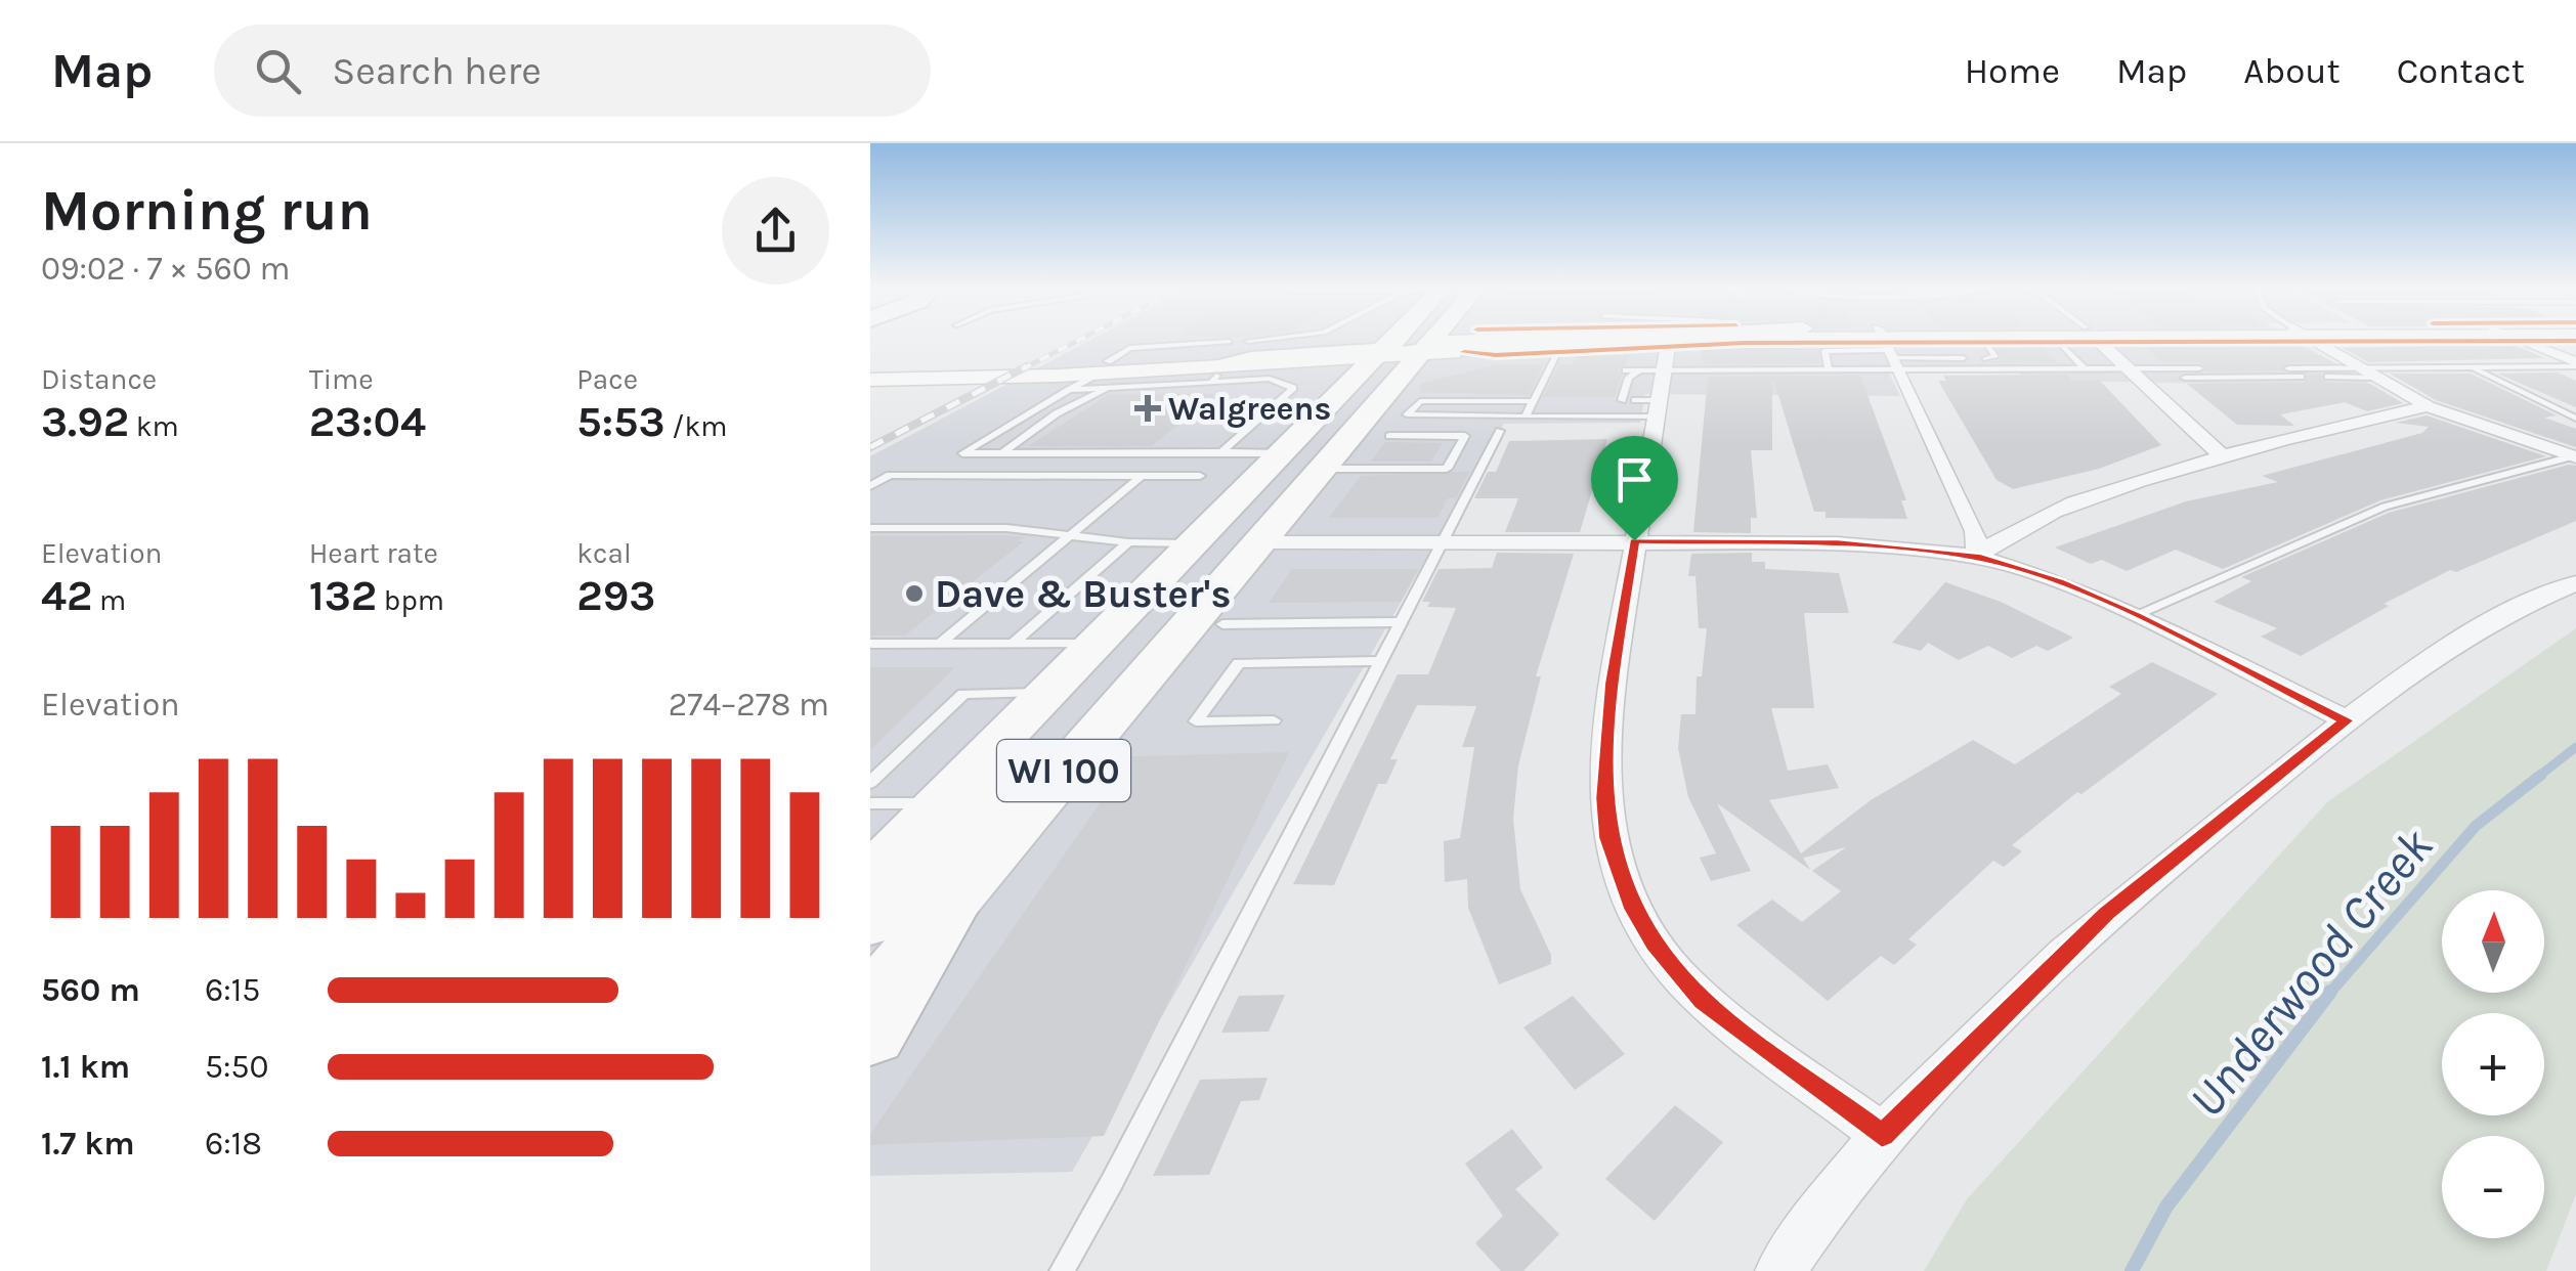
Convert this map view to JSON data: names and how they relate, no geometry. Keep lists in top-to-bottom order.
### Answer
{
  "streets": {
    "main road": ["WI 100"]
  },
  "water": ["Underwood Creek"],
  "places": {
    "health": ["Walgreens"],
    "other": ["Dave & Buster's"]
  },
  "north": "top",
  "page": {
    "header": "Map",
    "search": "Search here",
    "nav": [
      "Home",
      "Map",
      "About",
      "Contact"
    ],
    "heading": ["Morning run", "09:02 · 7 × 560 m"],
    "stats": [
      ["Distance", "3.92 km"],
      ["Time", "23:04"],
      ["Pace", "5:53 /km"],
      ["Elevation", "42 m"],
      ["Heart rate", "132 bpm"],
      ["kcal", "293"]
    ],
    "chart": ["Elevation", "274–278 m"],
    "map_buttons": ["+", "−"],
    "list": [
      {
        "name": "560 m",
        "note": "6:15"
      },
      {
        "name": "1.1 km",
        "note": "5:50"
      },
      {
        "name": "1.7 km",
        "note": "6:18"
      }
    ]
  }
}
